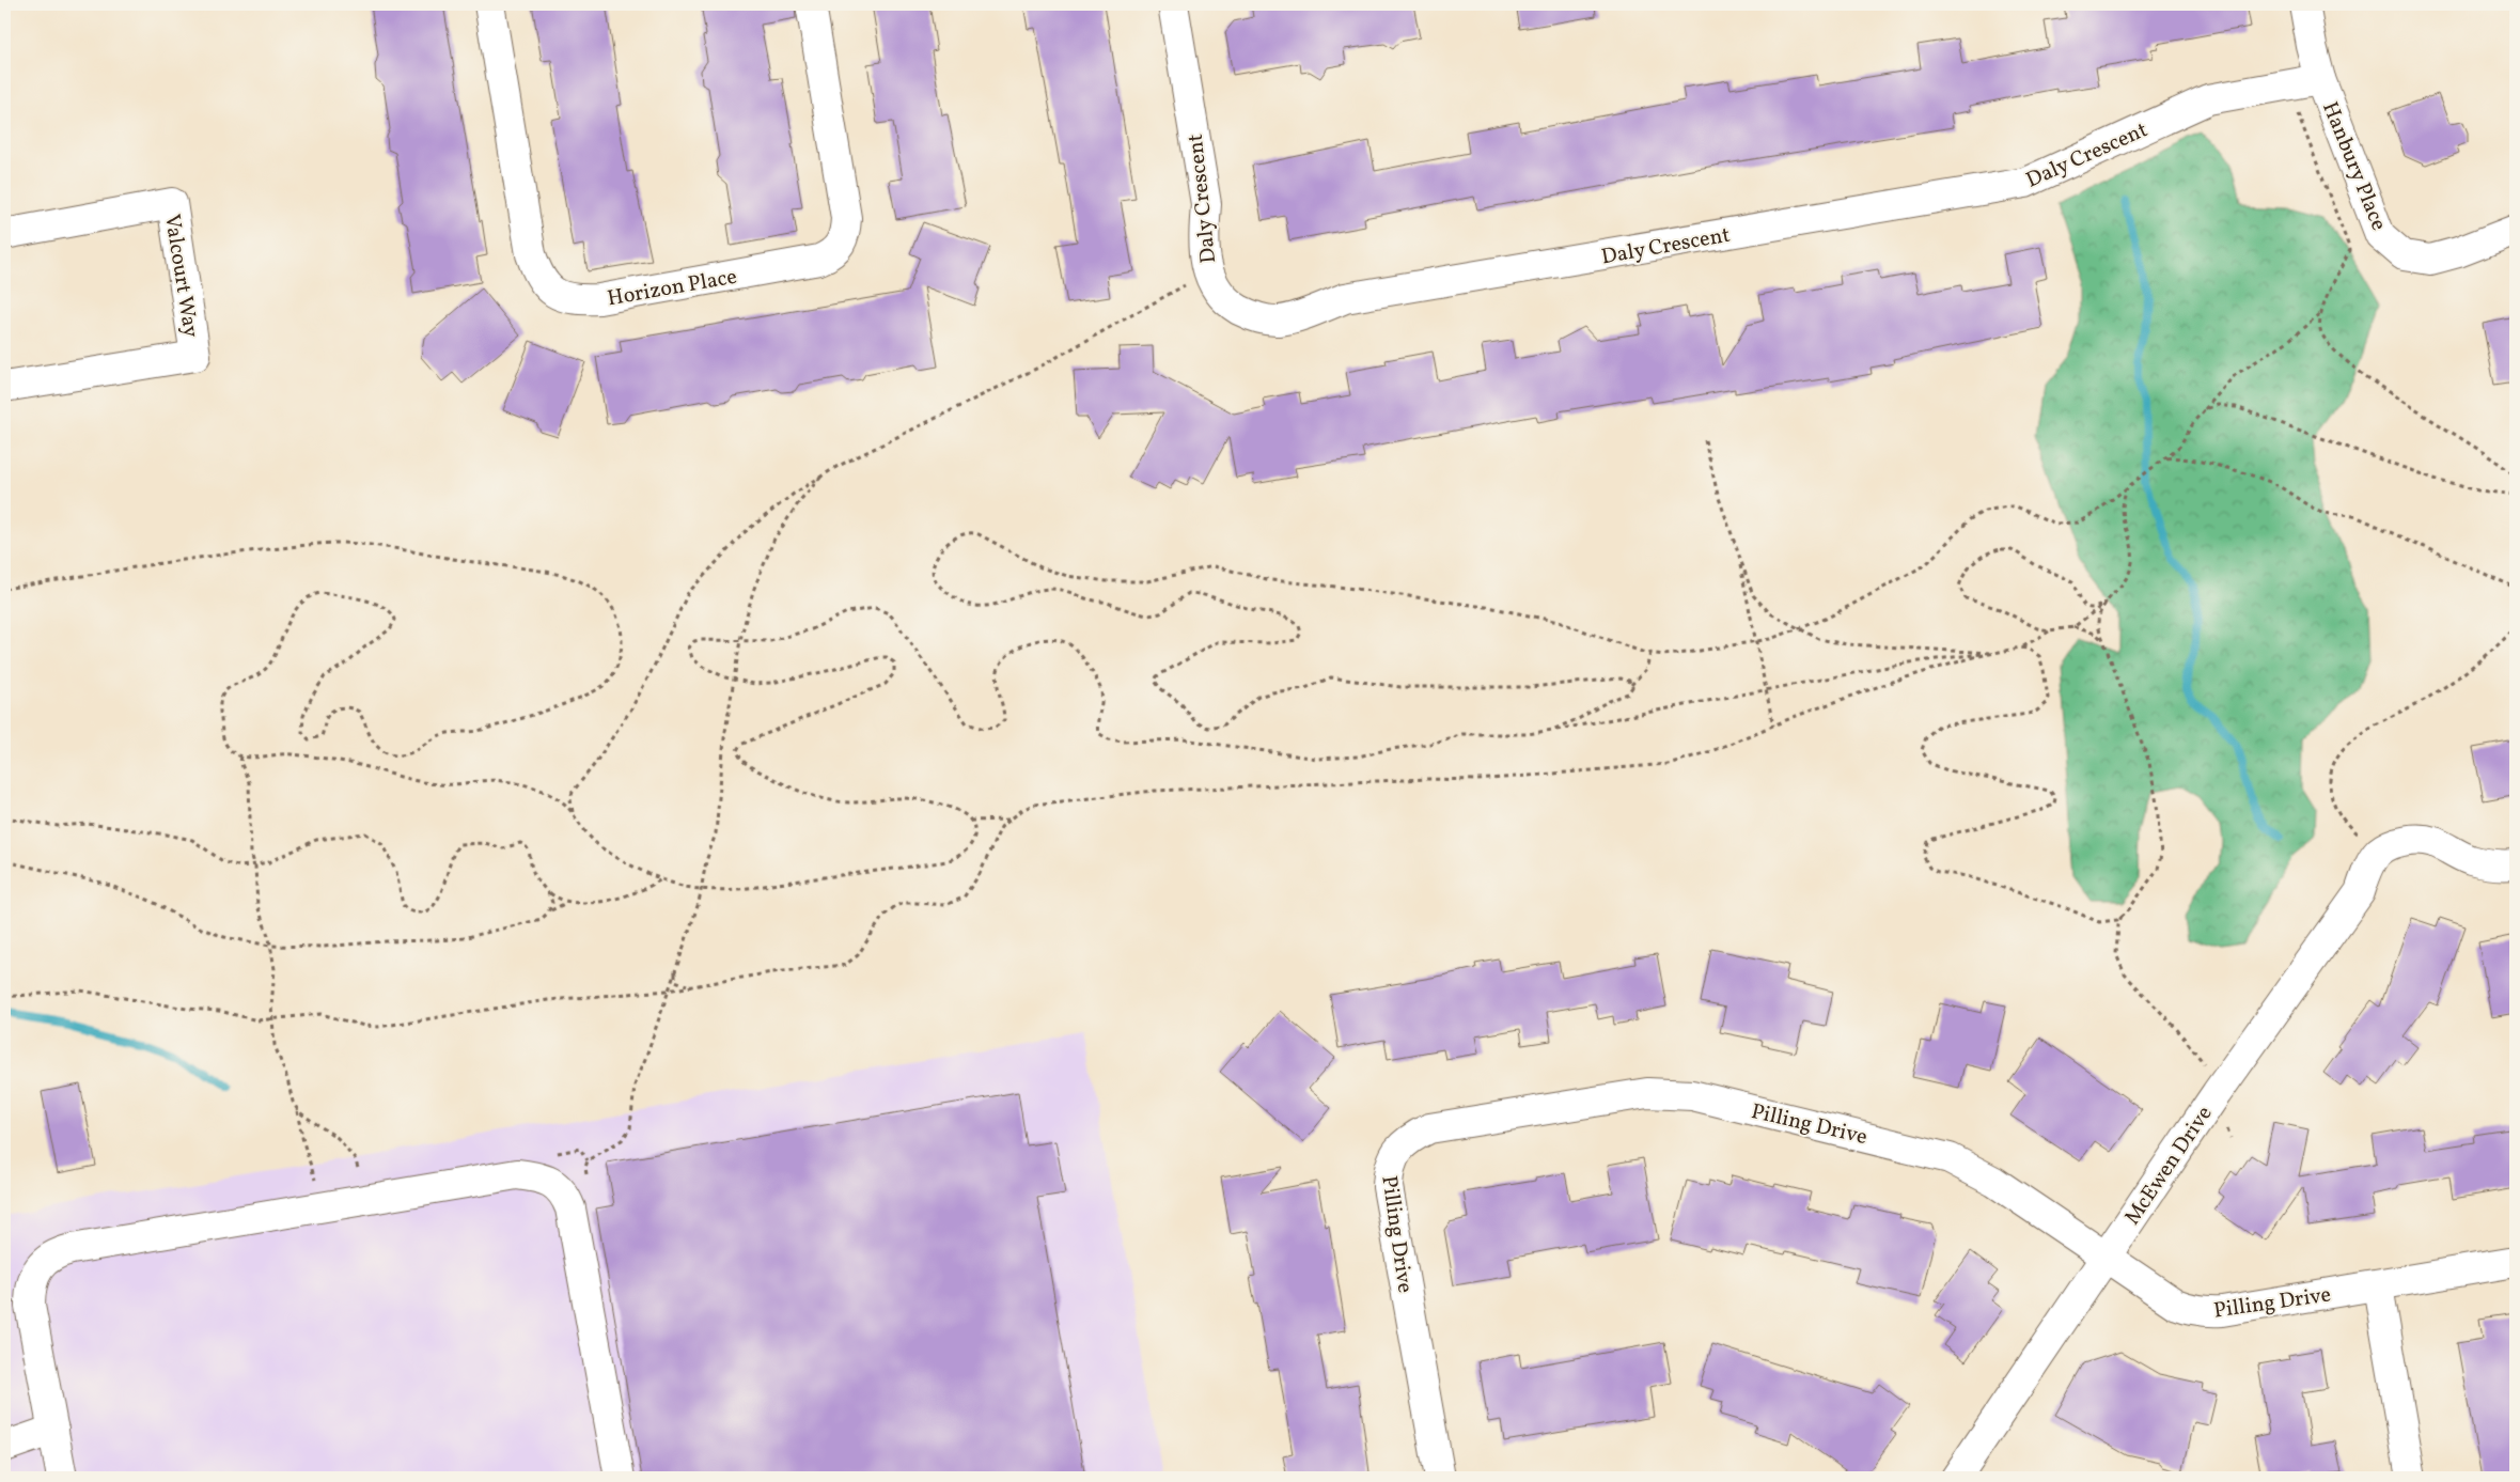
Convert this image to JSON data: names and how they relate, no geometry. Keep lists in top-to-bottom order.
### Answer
{
  "streets": {
    "street": [
      "Daly Crescent",
      "Hanbury Place",
      "Valcourt Way",
      "Horizon Place",
      "Pilling Drive",
      "McEwen Drive"
    ]
  },
  "crossings": [
    ["Daly Crescent", "Hanbury Place"],
    ["Pilling Drive", "McEwen Drive"]
  ]
}
